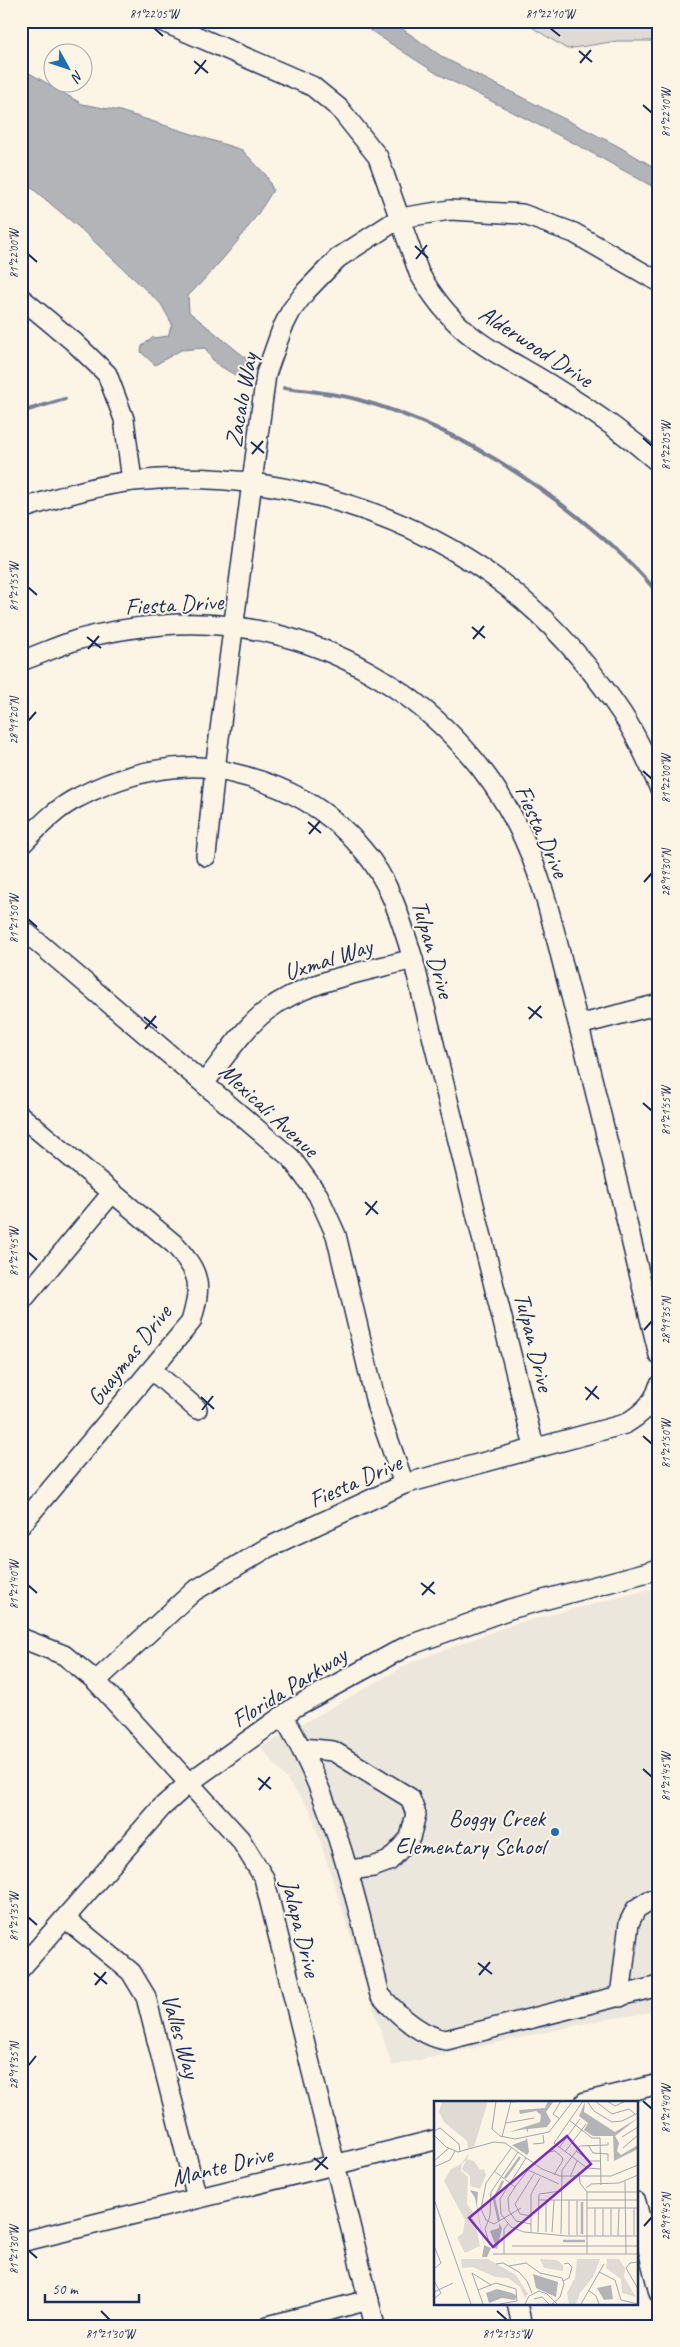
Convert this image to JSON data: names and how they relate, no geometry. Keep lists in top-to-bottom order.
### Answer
{
  "streets": {
    "street": [
      "Alderwood Drive",
      "Zacalo Way",
      "Fiesta Drive",
      "Tulpan Drive",
      "Uxmal Way",
      "Mexicali Avenue",
      "Guaymas Drive",
      "Florida Parkway",
      "Jalapa Drive",
      "Valles Way",
      "Mante Drive"
    ]
  },
  "crossings": [
    ["Alderwood Drive", "Zacalo Way"],
    ["Zacalo Way", "Fiesta Drive"],
    ["Zacalo Way", "Tulpan Drive"],
    ["Fiesta Drive", "Tulpan Drive"],
    ["Fiesta Drive", "Mexicali Avenue"],
    ["Fiesta Drive", "Jalapa Drive"],
    ["Tulpan Drive", "Uxmal Way"],
    ["Uxmal Way", "Mexicali Avenue"],
    ["Florida Parkway", "Jalapa Drive"],
    ["Florida Parkway", "Valles Way"],
    ["Jalapa Drive", "Mante Drive"],
    ["Valles Way", "Mante Drive"]
  ],
  "places": ["Boggy Creek Elementary School"],
  "scale_bar": "50 m",
  "north": "bottom right",
  "coordinates": [
    "81°22'05\"W",
    "81°22'10\"W",
    "81°22'00\"W",
    "81°21'55\"W",
    "28°19'20\"N",
    "28°19'30\"N",
    "81°21'50\"W",
    "81°21'45\"W",
    "28°19'35\"N",
    "81°21'40\"W",
    "81°21'35\"W",
    "28°19'45\"N",
    "81°21'30\"W"
  ]
}
